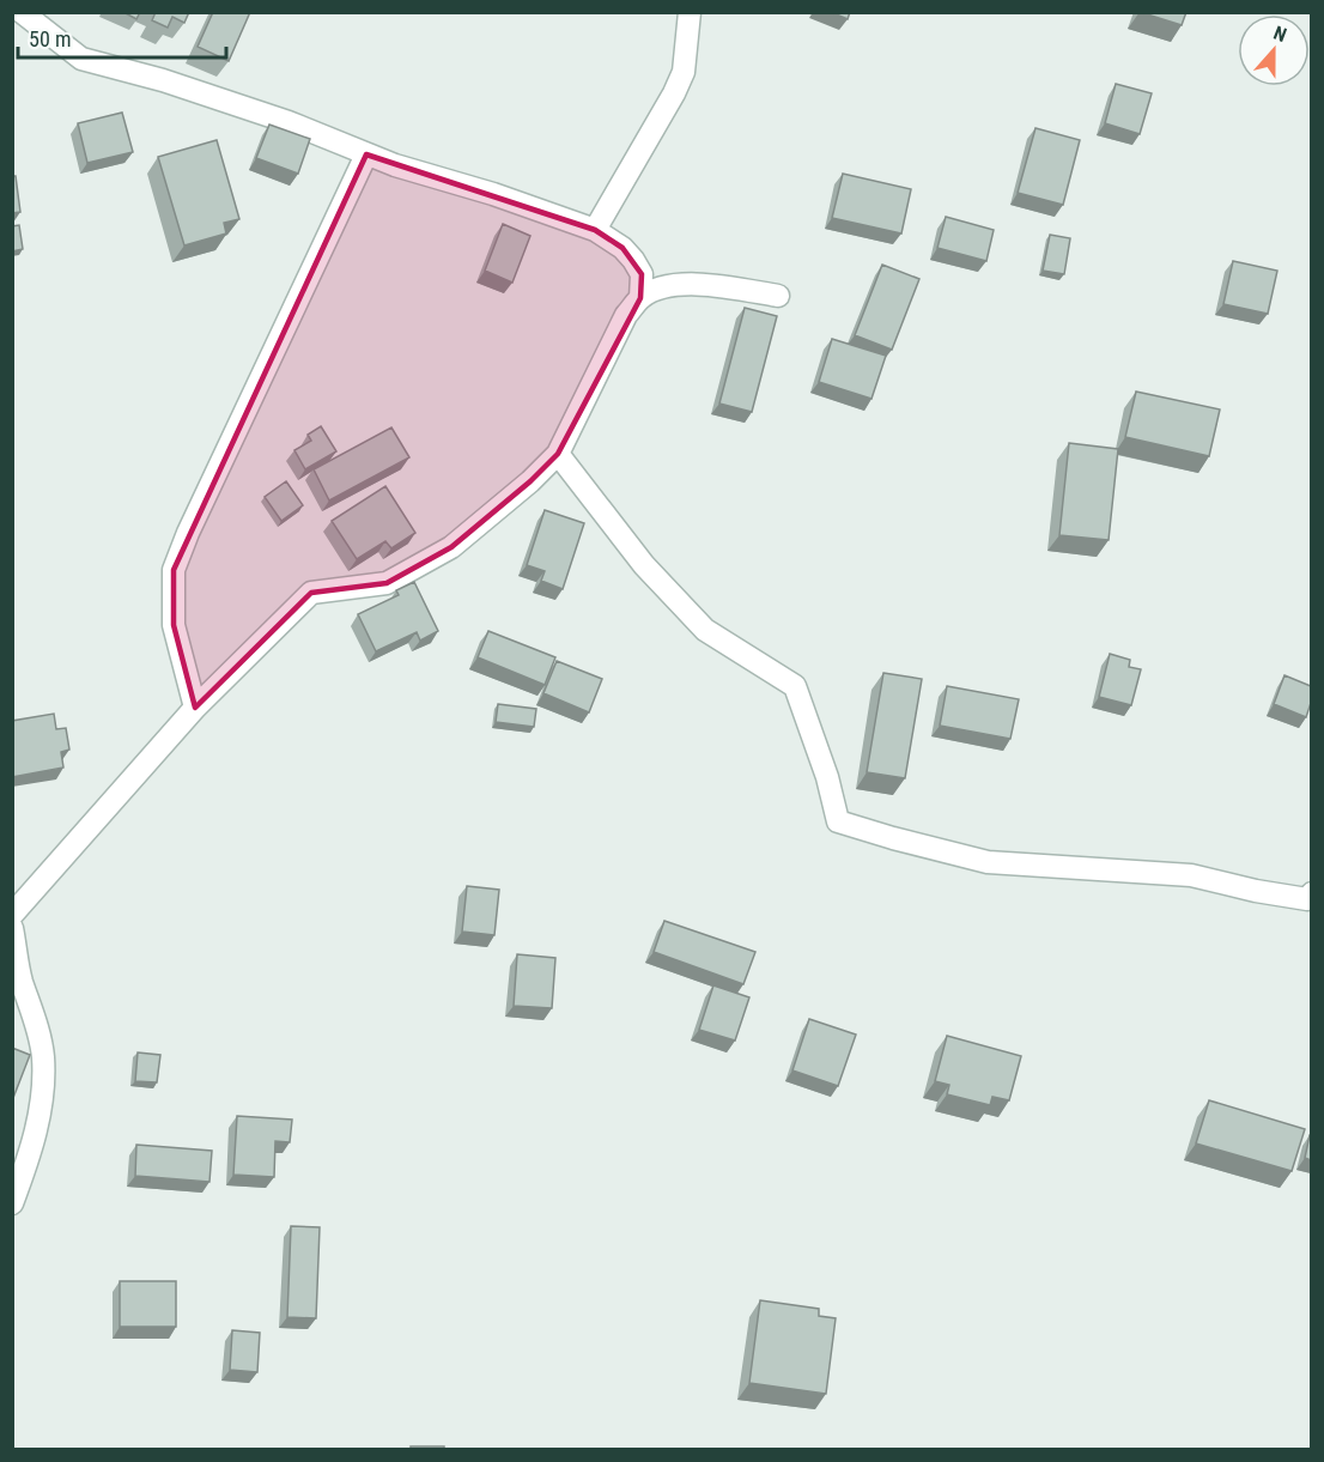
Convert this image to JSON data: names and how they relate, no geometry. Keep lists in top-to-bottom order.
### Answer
{
  "scale_bar": "50 m",
  "north": "top"
}
